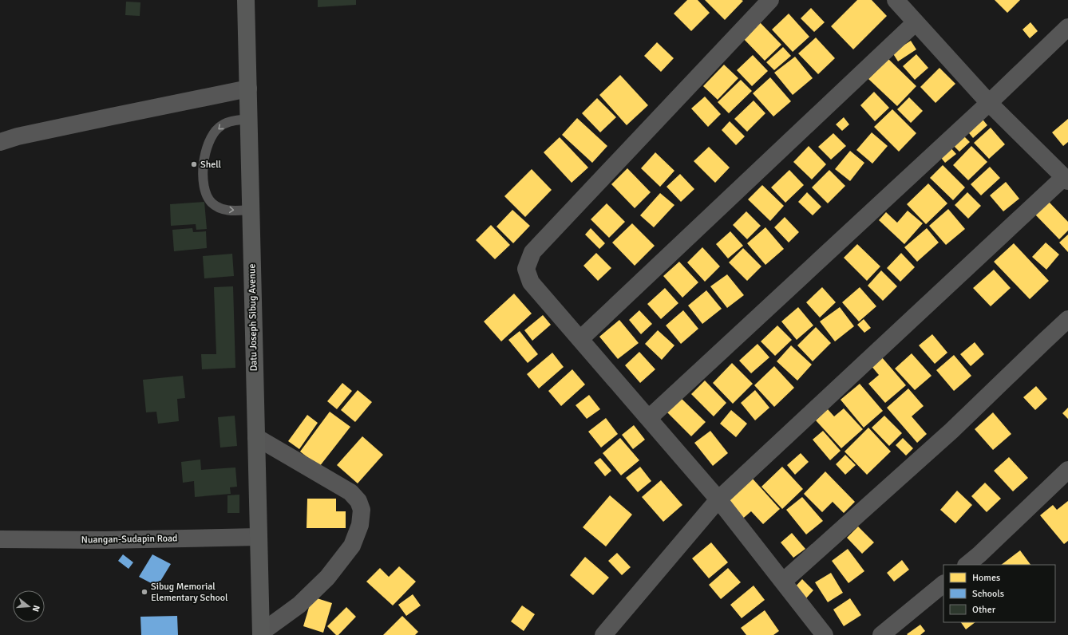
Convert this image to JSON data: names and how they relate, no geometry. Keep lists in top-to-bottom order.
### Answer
{
  "streets": {
    "main road": ["Datu Joseph Sibug Avenue"],
    "street": ["Nuangan-Sudapin Road"]
  },
  "crossings": [
    ["Datu Joseph Sibug Avenue", "Nuangan-Sudapin Road"]
  ],
  "places": ["Shell", "Sibug Memorial Elementary School"],
  "legend": ["Homes", "Schools", "Other"],
  "north": "right"
}
